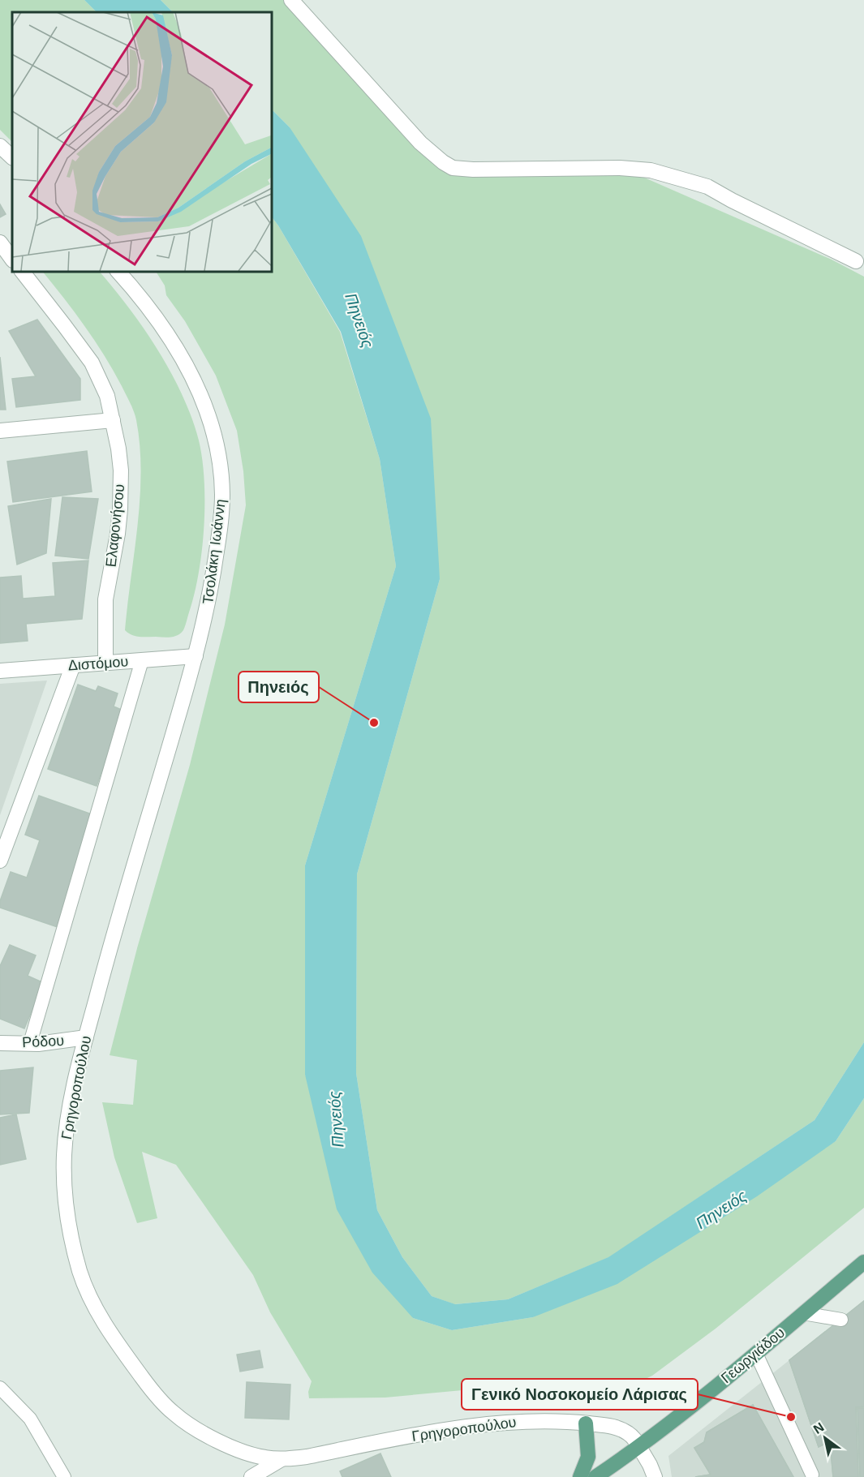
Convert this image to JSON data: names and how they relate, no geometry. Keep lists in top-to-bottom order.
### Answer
{
  "streets": {
    "main road": ["Γεωργιάδου"],
    "street": [
      "Ελαφονήσου",
      "Τσολάκη Ιωάννη",
      "Διστόμου",
      "Ρόδου",
      "Γρηγοροπούλου"
    ]
  },
  "crossings": [
    ["Ελαφονήσου", "Διστόμου"],
    ["Τσολάκη Ιωάννη", "Διστόμου"],
    ["Τσολάκη Ιωάννη", "Γρηγοροπούλου"],
    ["Διστόμου", "Γρηγοροπούλου"],
    ["Ρόδου", "Γρηγοροπούλου"],
    ["Γρηγοροπούλου", "Γεωργιάδου"]
  ],
  "water": ["Πηνειός"],
  "places": ["Πηνειός", "Γενικό Νοσοκομείο Λάρισας"],
  "north": "top left"
}
